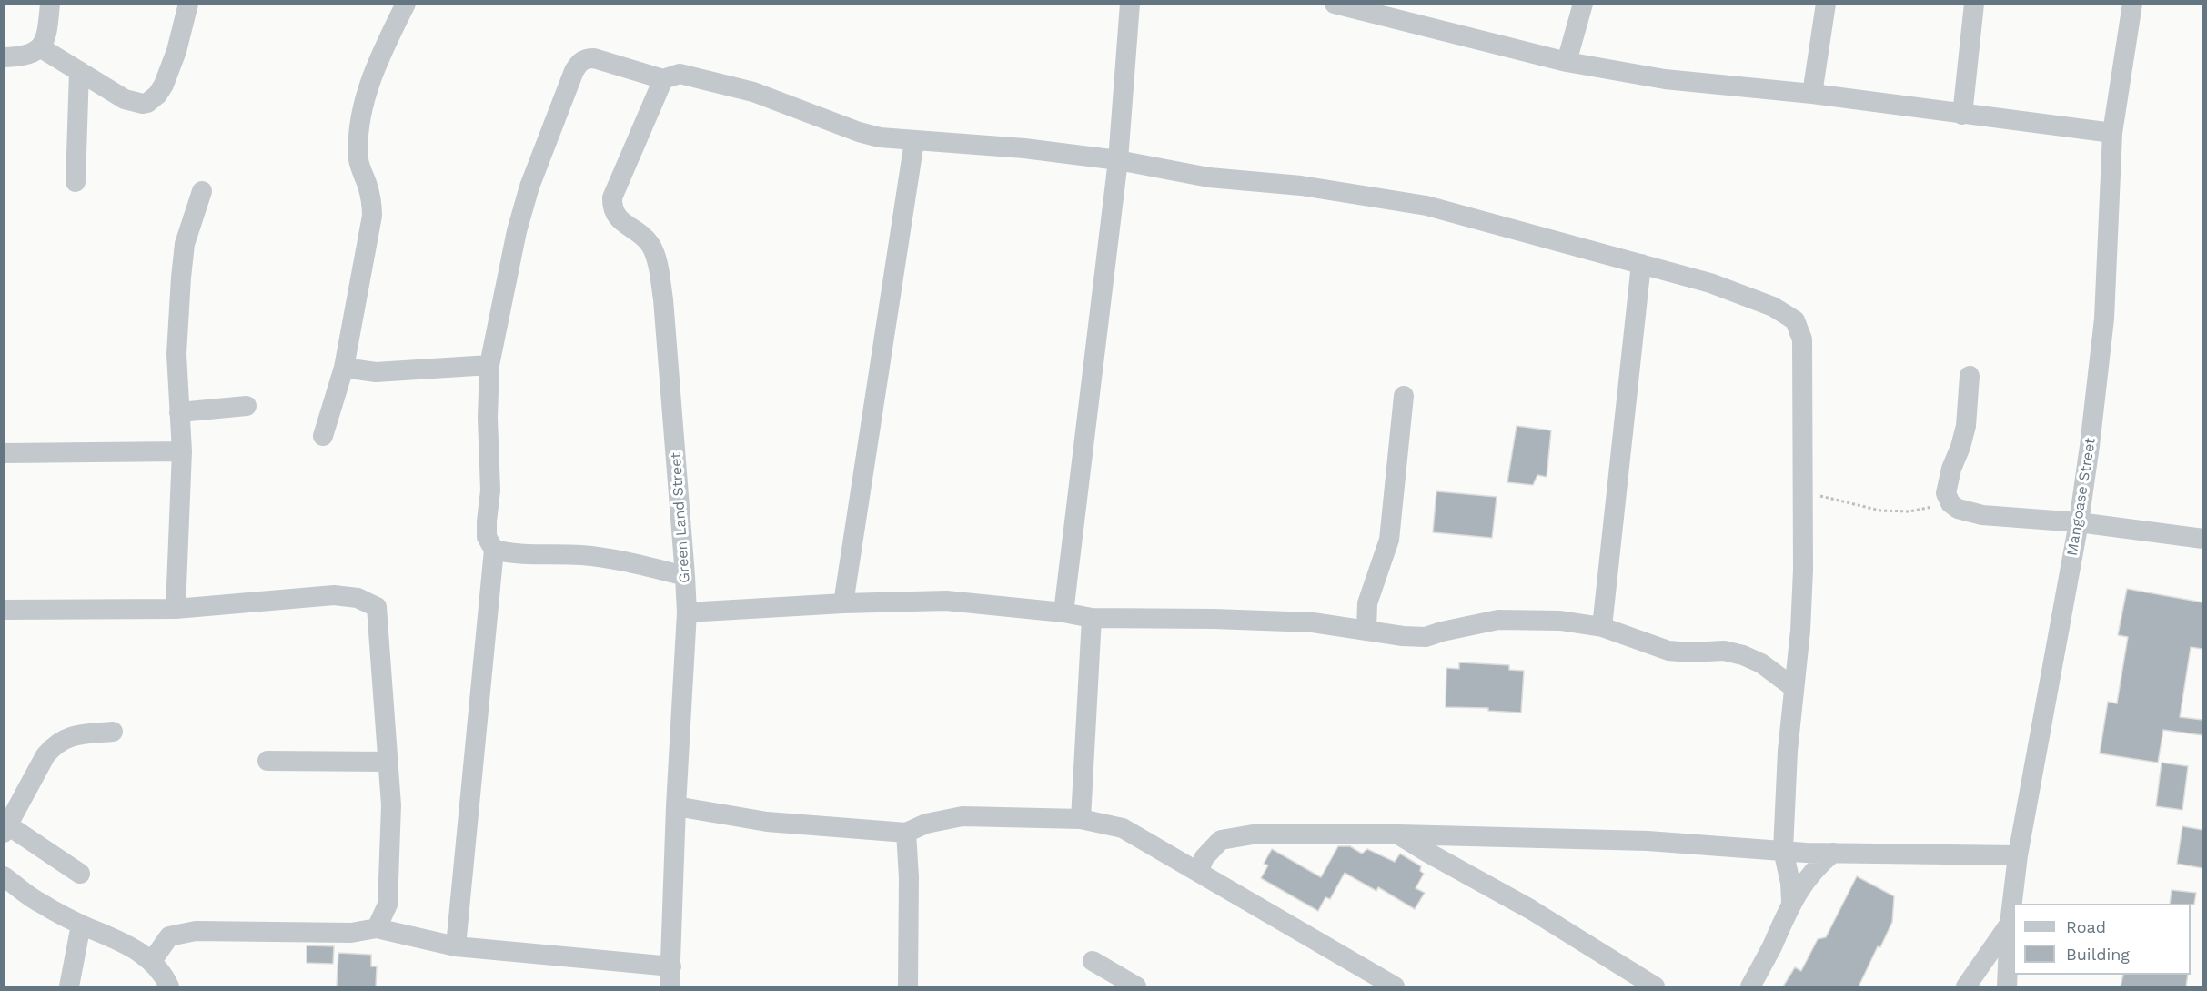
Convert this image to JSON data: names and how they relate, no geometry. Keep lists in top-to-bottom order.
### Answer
{
  "streets": {
    "street": ["Mangoase Street", "Green Land Street"]
  },
  "legend": ["Road", "Building"]
}
